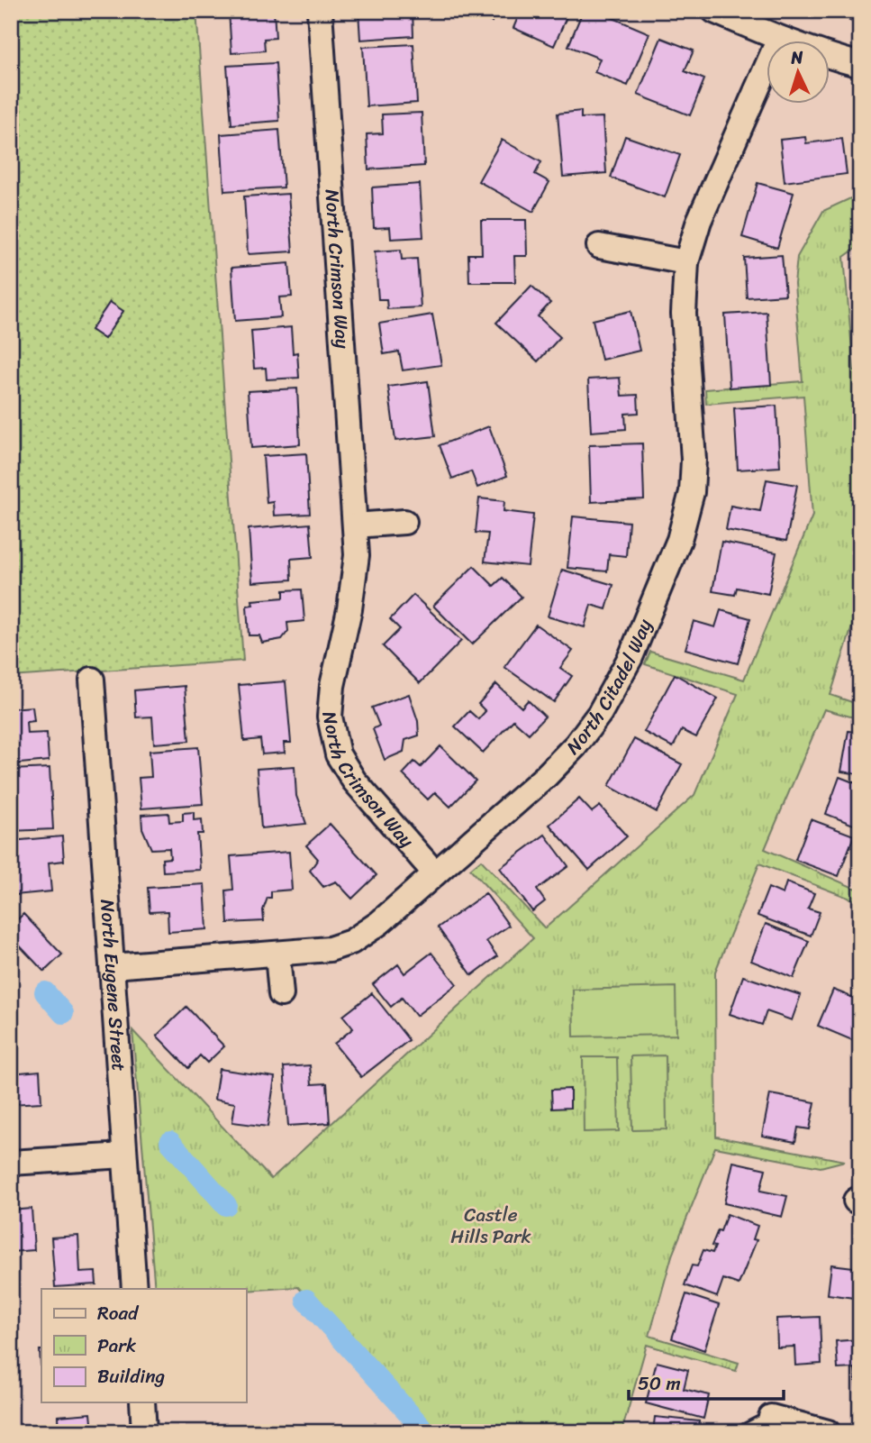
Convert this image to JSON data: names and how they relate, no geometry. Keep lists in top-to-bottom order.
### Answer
{
  "streets": {
    "street": ["North Crimson Way", "North Citadel Way", "North Eugene Street"]
  },
  "crossings": [
    ["North Crimson Way", "North Citadel Way"],
    ["North Citadel Way", "North Eugene Street"]
  ],
  "parks": ["Castle Hills Park"],
  "legend": ["Road", "Park", "Building"],
  "scale_bar": "50 m",
  "north": "top"
}
